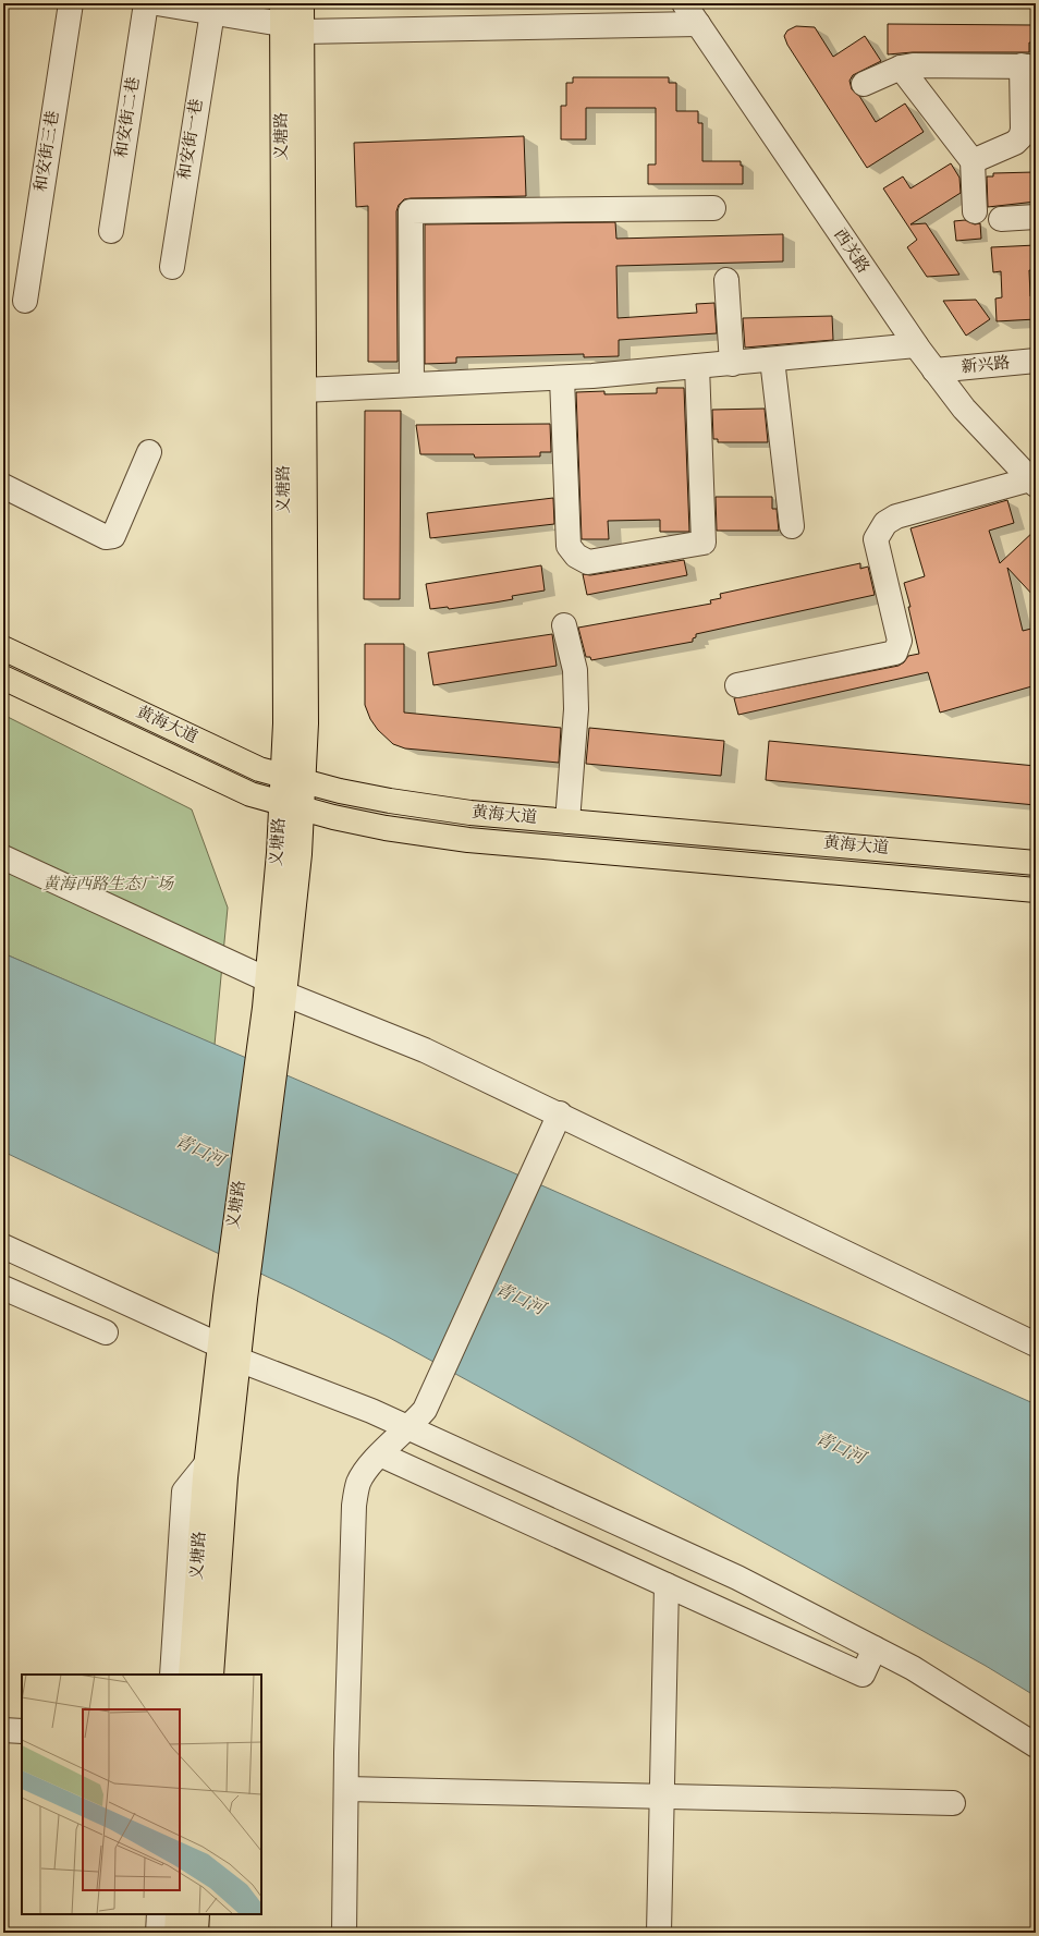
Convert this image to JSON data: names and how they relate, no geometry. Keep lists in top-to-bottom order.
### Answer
{
  "streets": {
    "main road": ["义塘路", "黄海大道"],
    "street": [
      "和安街二巷",
      "和安街一巷",
      "和安街三巷",
      "西关路",
      "新兴路"
    ]
  },
  "crossings": [
    ["义塘路", "黄海大道"],
    ["西关路", "新兴路"]
  ],
  "water": ["青口河"],
  "parks": ["黄海西路生态广场"]
}
